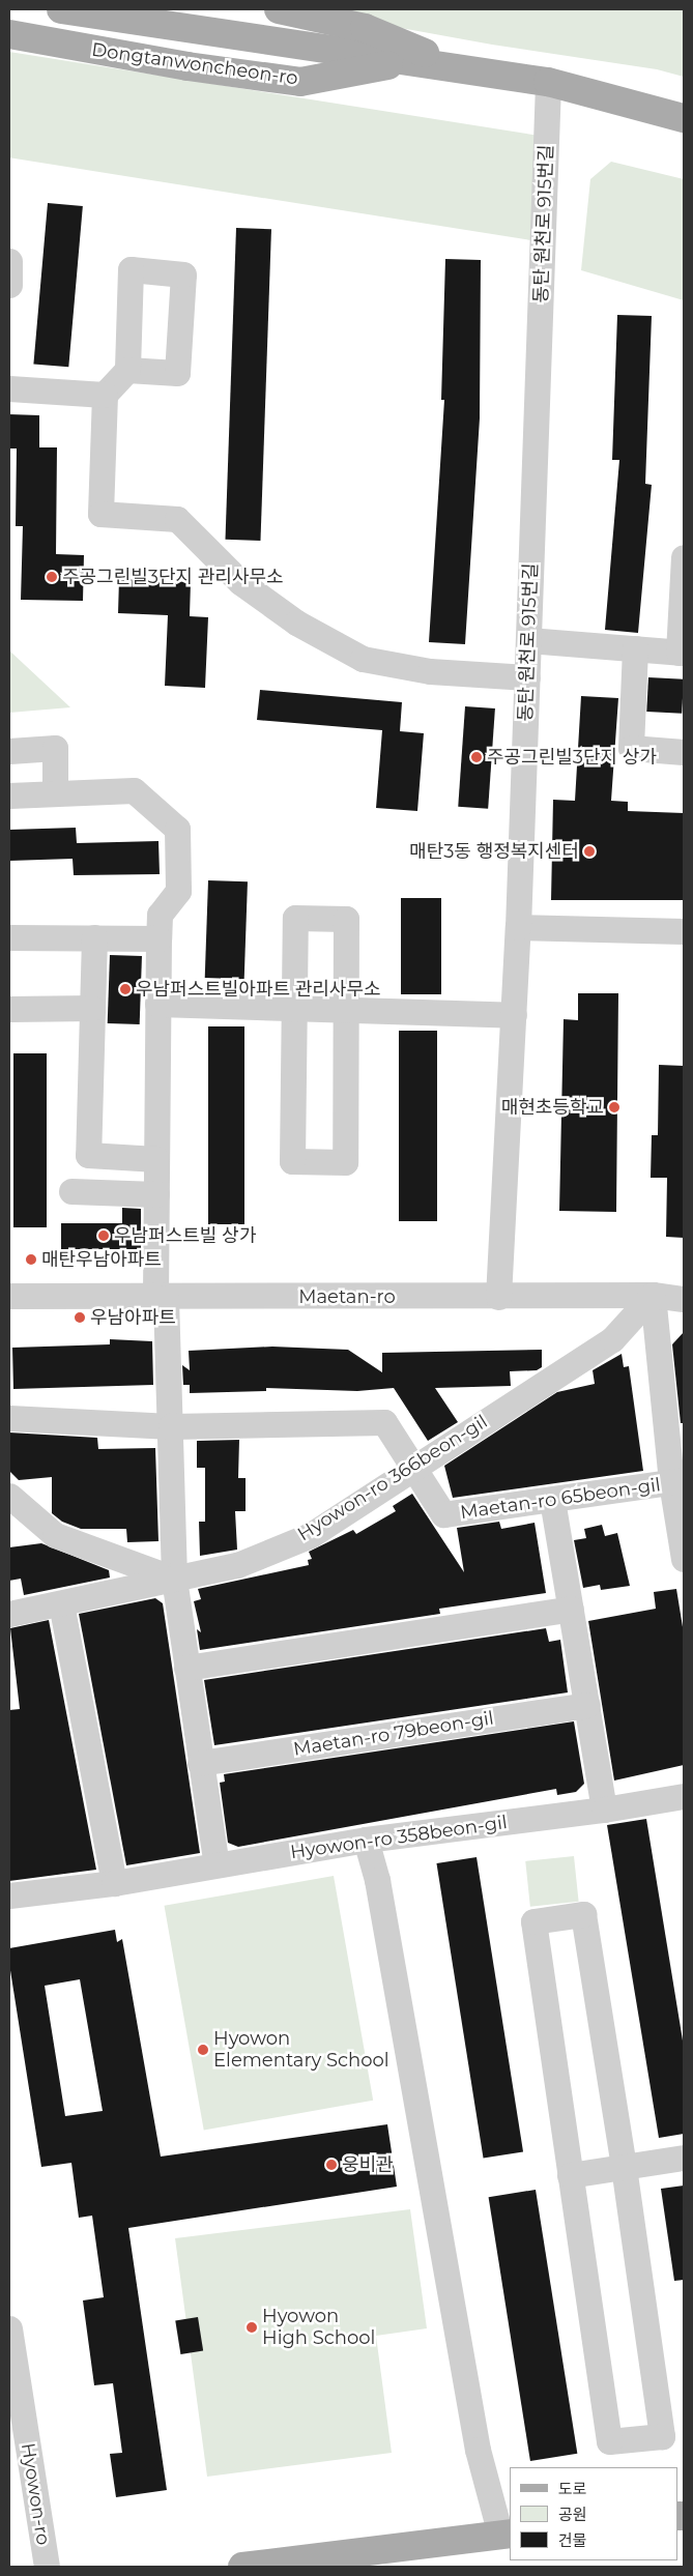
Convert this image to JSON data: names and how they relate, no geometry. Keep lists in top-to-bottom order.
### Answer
{
  "streets": {
    "main road": ["Dongtanwoncheon-ro"],
    "street": [
      "동탄 원천로 915번길",
      "Maetan-ro",
      "Hyowon-ro 366beon-gil",
      "Maetan-ro 65beon-gil",
      "Maetan-ro 79beon-gil",
      "Hyowon-ro 358beon-gil",
      "Hyowon-ro"
    ]
  },
  "crossings": [
    ["Dongtanwoncheon-ro", "동탄 원천로 915번길"],
    ["동탄 원천로 915번길", "Maetan-ro"],
    ["Maetan-ro", "Hyowon-ro 366beon-gil"],
    ["Maetan-ro", "Maetan-ro 65beon-gil"],
    ["Hyowon-ro 366beon-gil", "Maetan-ro 65beon-gil"]
  ],
  "places": [
    "주공그린빌3단지 관리사무소",
    "주공그린빌3단지 상가",
    "매탄3동 행정복지센터",
    "우남퍼스트빌아파트 관리사무소",
    "매현초등학교",
    "우남퍼스트빌 상가",
    "매탄우남아파트",
    "우남아파트",
    "Hyowon Elementary School",
    "웅비관",
    "Hyowon High School"
  ],
  "legend": ["도로", "공원", "건물"]
}
